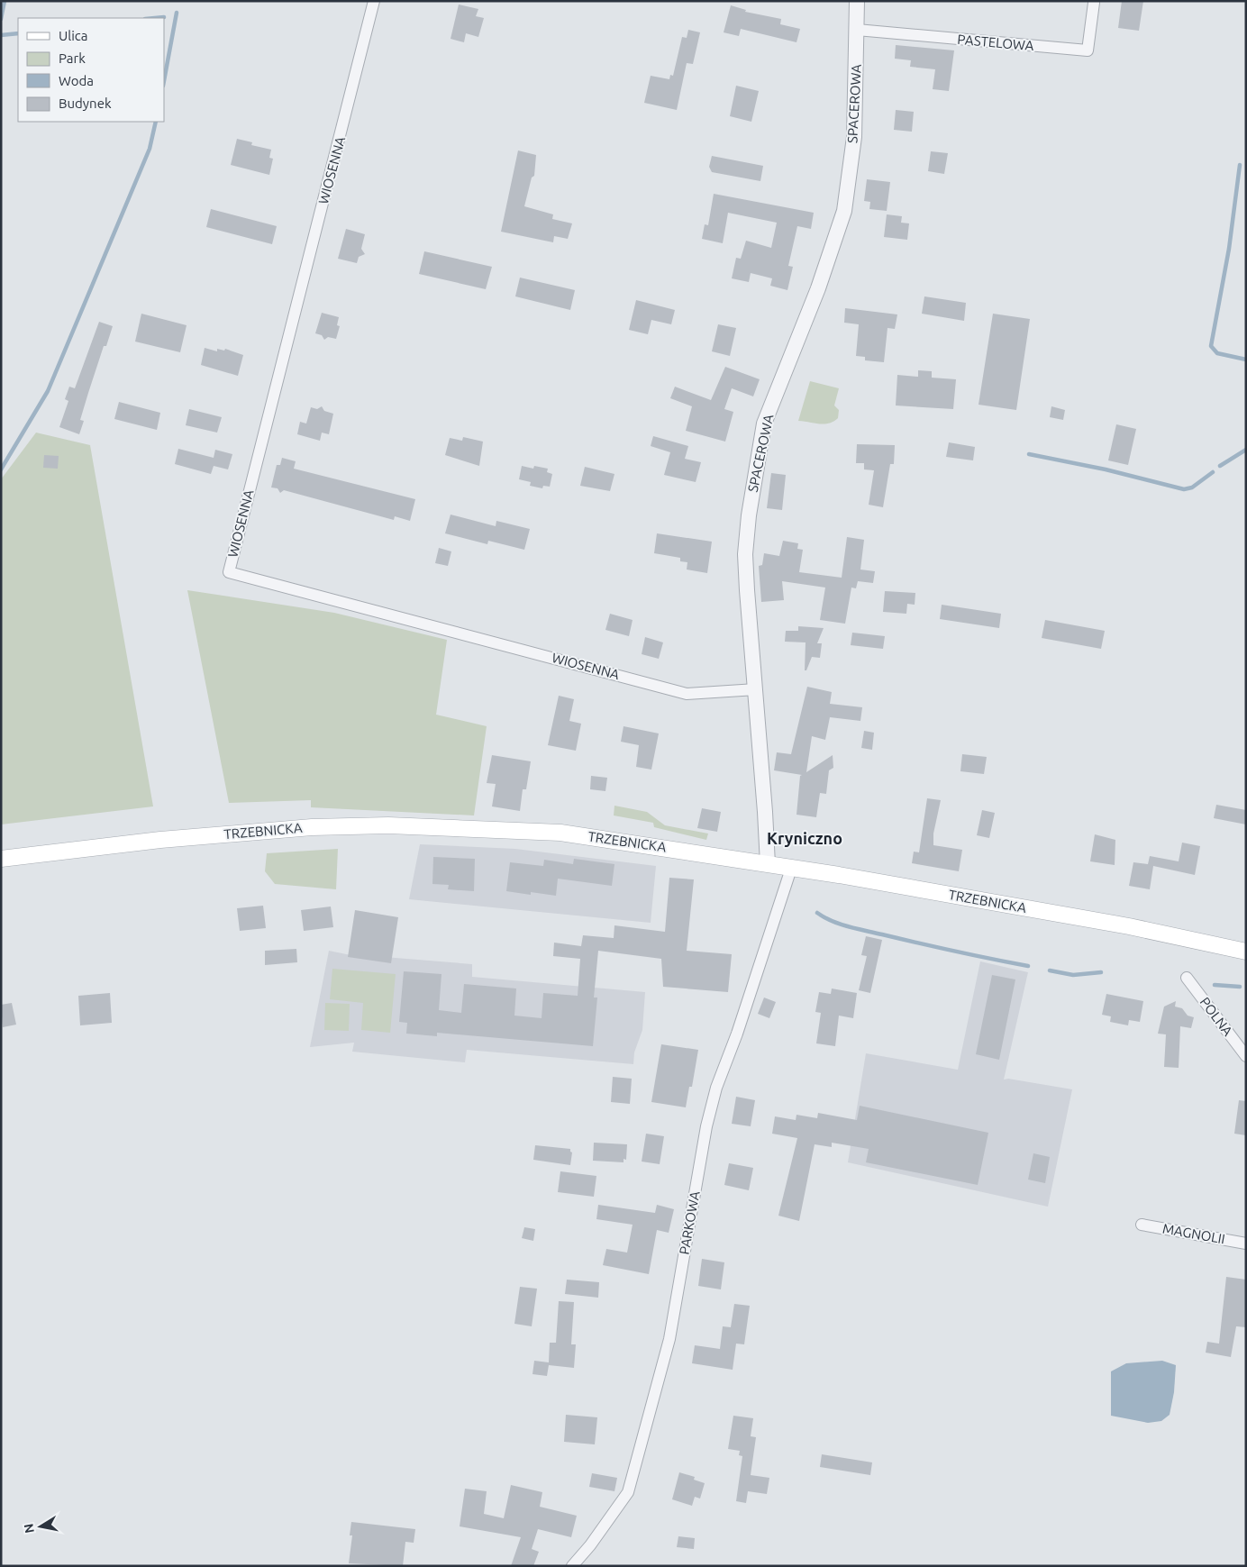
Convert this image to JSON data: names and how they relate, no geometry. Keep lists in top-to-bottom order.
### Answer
{
  "streets": {
    "main road": ["TRZEBNICKA"],
    "street": [
      "PASTELOWA",
      "SPACEROWA",
      "WIOSENNA",
      "POLNA",
      "PARKOWA",
      "MAGNOLII"
    ]
  },
  "crossings": [
    ["PASTELOWA", "SPACEROWA"],
    ["SPACEROWA", "WIOSENNA"],
    ["SPACEROWA", "TRZEBNICKA"],
    ["TRZEBNICKA", "PARKOWA"]
  ],
  "districts": ["Kryniczno"],
  "legend": [
    "Ulica",
    "Park",
    "Woda",
    "Budynek"
  ],
  "north": "left"
}
